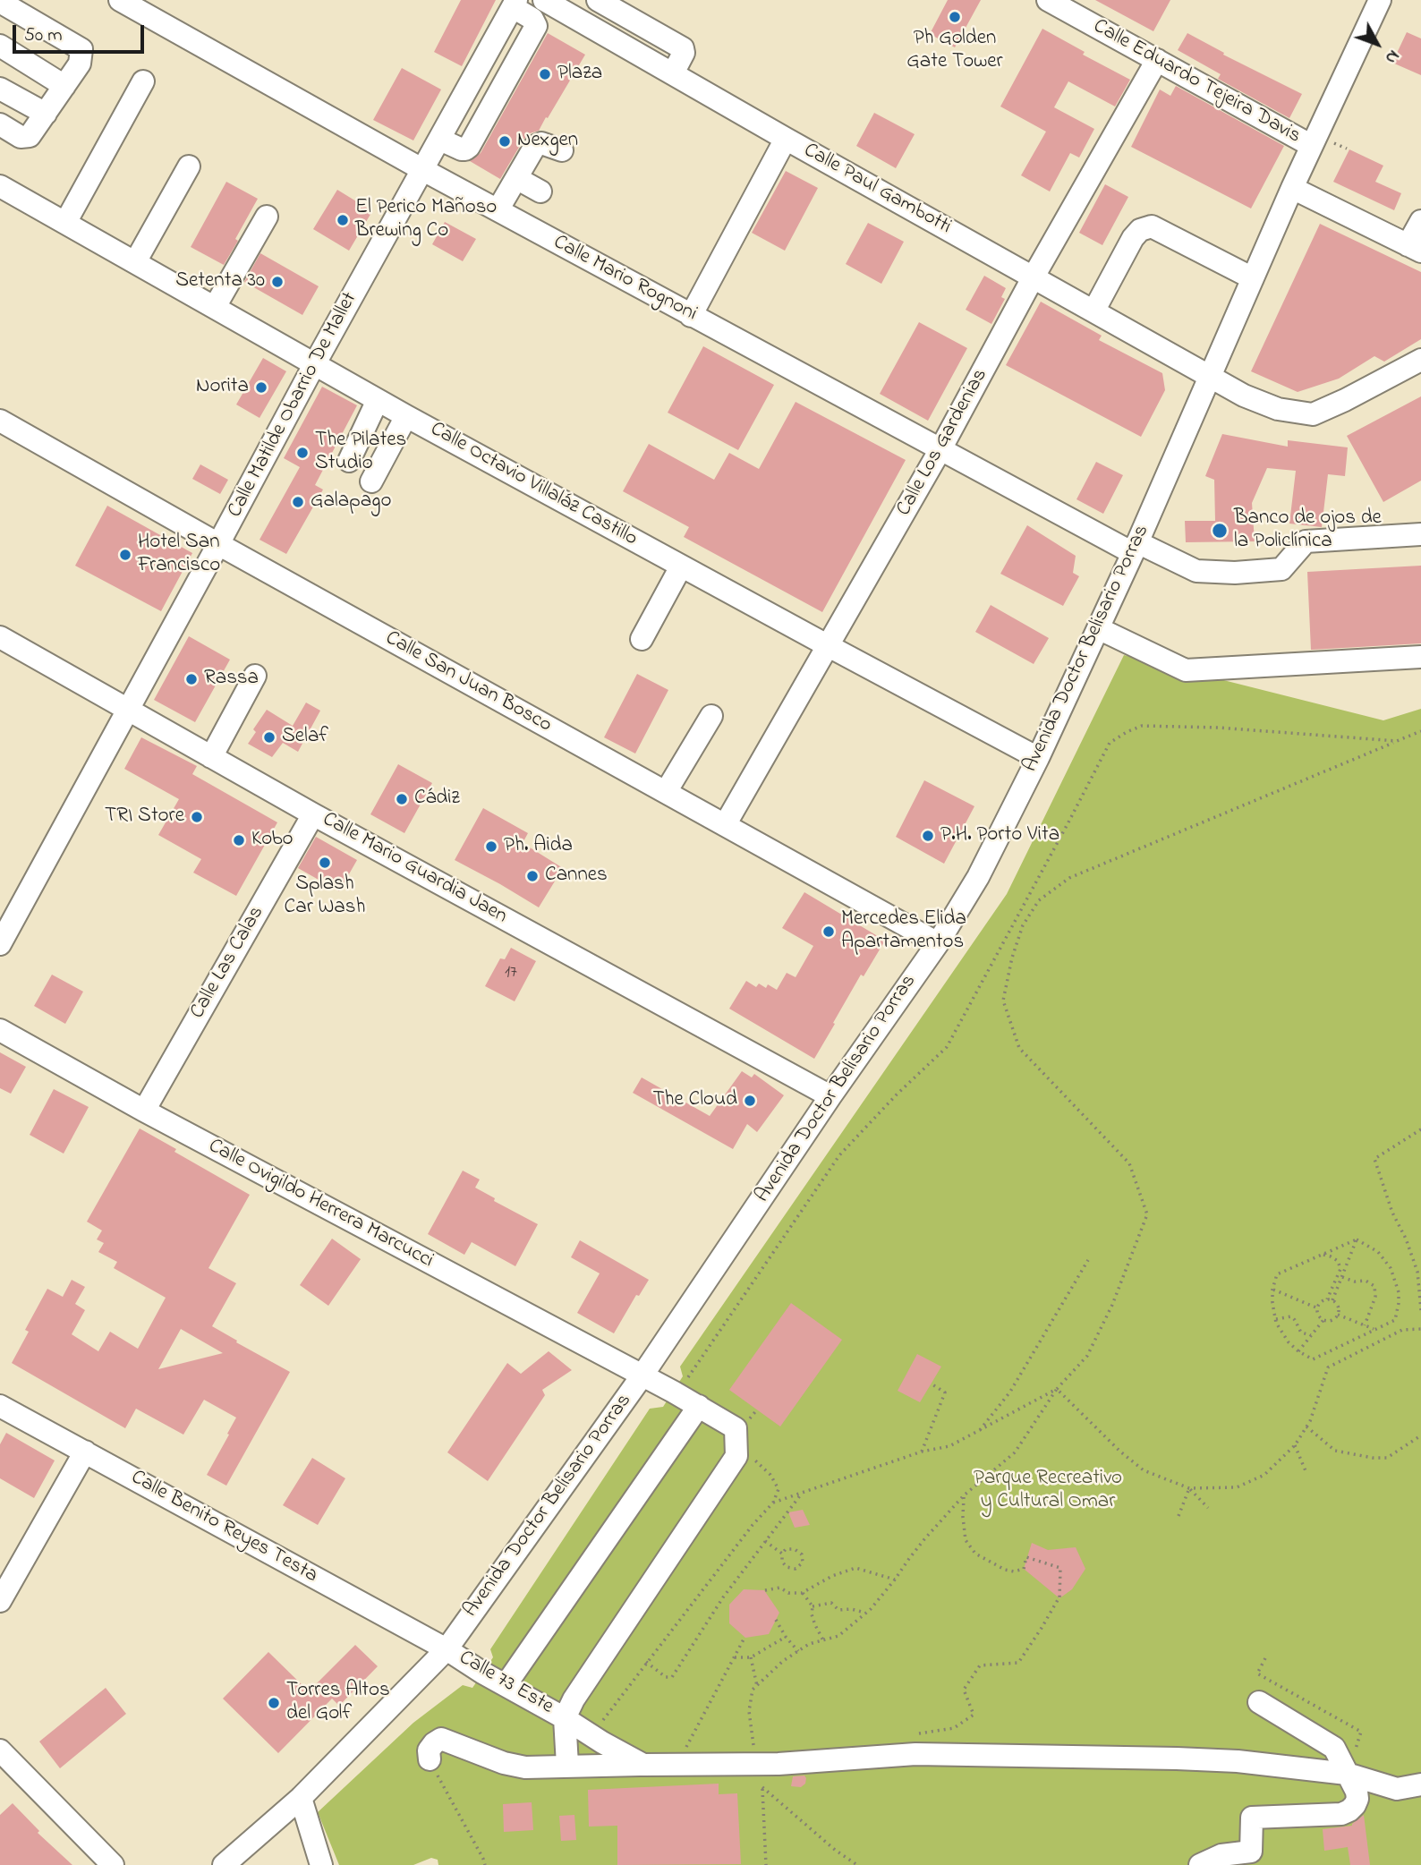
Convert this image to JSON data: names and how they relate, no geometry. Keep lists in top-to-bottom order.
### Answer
{
  "streets": {
    "street": [
      "Calle Eduardo Tejeira Davis",
      "Calle Paul Gambotti",
      "Calle Mario Rognoni",
      "Calle Matilde Obarrio De Mallet",
      "Calle Los Gardenias",
      "Calle Octavio Villaláz Castillo",
      "Avenida Doctor Belisario Porras",
      "Calle San Juan Bosco",
      "Calle Mario Guardia Jaen",
      "Calle Las Calas",
      "Calle Ovigildo Herrera Marcucci",
      "Calle Benito Reyes Testa",
      "Calle 73 Este"
    ]
  },
  "crossings": [
    ["Calle Eduardo Tejeira Davis", "Calle Los Gardenias"],
    ["Calle Eduardo Tejeira Davis", "Avenida Doctor Belisario Porras"],
    ["Calle Paul Gambotti", "Calle Los Gardenias"],
    ["Calle Paul Gambotti", "Avenida Doctor Belisario Porras"],
    ["Calle Mario Rognoni", "Calle Matilde Obarrio De Mallet"],
    ["Calle Mario Rognoni", "Calle Los Gardenias"],
    ["Calle Mario Rognoni", "Avenida Doctor Belisario Porras"],
    ["Calle Matilde Obarrio De Mallet", "Calle Octavio Villaláz Castillo"],
    ["Calle Matilde Obarrio De Mallet", "Calle San Juan Bosco"],
    ["Calle Matilde Obarrio De Mallet", "Calle Mario Guardia Jaen"],
    ["Calle Los Gardenias", "Calle Octavio Villaláz Castillo"],
    ["Calle Los Gardenias", "Calle San Juan Bosco"],
    ["Calle Octavio Villaláz Castillo", "Avenida Doctor Belisario Porras"],
    ["Avenida Doctor Belisario Porras", "Calle San Juan Bosco"],
    ["Avenida Doctor Belisario Porras", "Calle Mario Guardia Jaen"],
    ["Avenida Doctor Belisario Porras", "Calle Ovigildo Herrera Marcucci"],
    ["Avenida Doctor Belisario Porras", "Calle Benito Reyes Testa"],
    ["Avenida Doctor Belisario Porras", "Calle 73 Este"],
    ["Calle Mario Guardia Jaen", "Calle Las Calas"],
    ["Calle Las Calas", "Calle Ovigildo Herrera Marcucci"],
    ["Calle Ovigildo Herrera Marcucci", "Calle 73 Este"],
    ["Calle Benito Reyes Testa", "Calle 73 Este"]
  ],
  "parks": ["Parque Recreativo y Cultural Omar"],
  "places": [
    "Ph Golden Gate Tower",
    "Plaza",
    "Nexgen",
    "El Perico Mañoso Brewing Co",
    "Setenta 30",
    "Norita",
    "The Pilates Studio",
    "Galapago",
    "Banco de ojos de la Policlínica",
    "Hotel San Francisco",
    "Rassa",
    "Selaf",
    "Cádiz",
    "TRI Store",
    "P.H. Porto Vita",
    "Kobo",
    "Ph. Aida",
    "Splash Car Wash",
    "Cannes",
    "Mercedes Elida Apartamentos",
    "The Cloud",
    "Torres Altos del Golf"
  ],
  "house_numbers": ["17"],
  "scale_bar": "50 m",
  "north": "bottom right"
}
